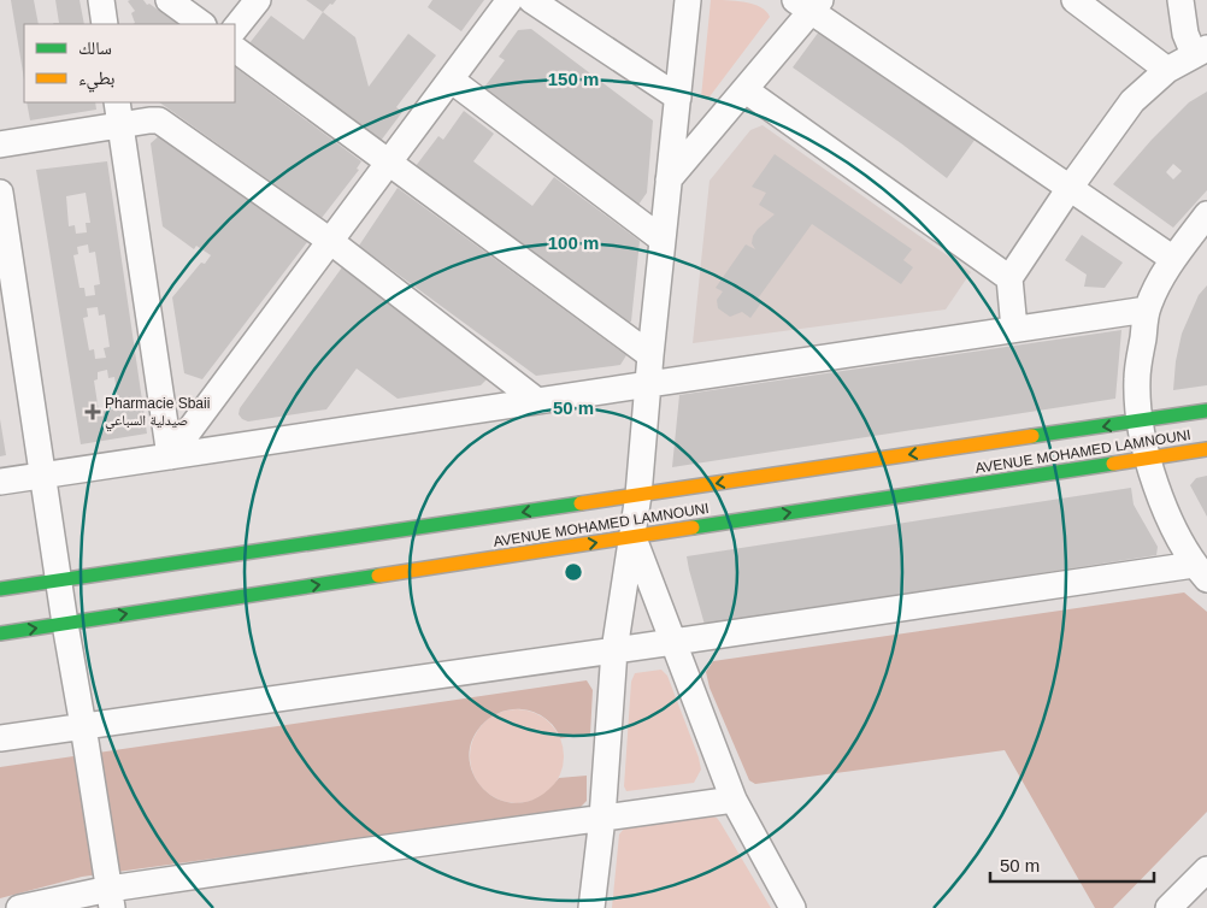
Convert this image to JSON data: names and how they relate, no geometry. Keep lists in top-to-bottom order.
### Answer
{
  "streets": {
    "street": ["AVENUE MOHAMED LAMNOUNI"]
  },
  "places": {
    "health": ["Pharmacie Sbaii صيدلية السباعي"]
  },
  "legend": ["سالك", "بطيء"],
  "scale_bar": "50 m",
  "rings": ["150 m", "100 m", "50 m"]
}
